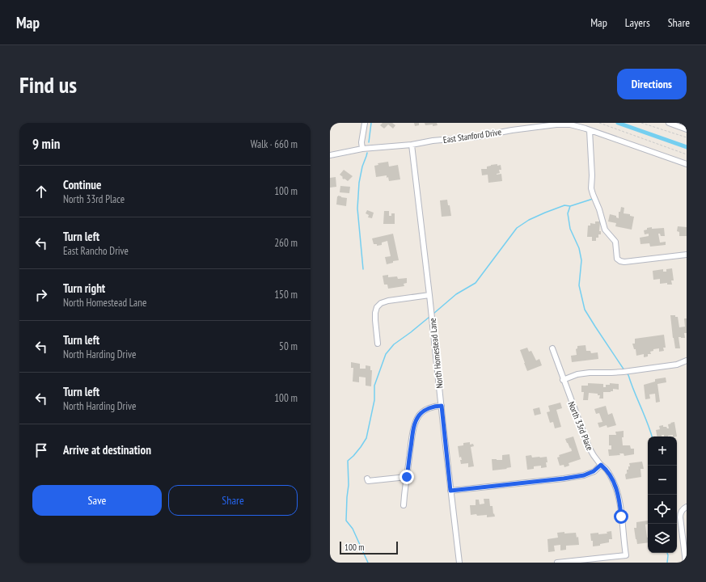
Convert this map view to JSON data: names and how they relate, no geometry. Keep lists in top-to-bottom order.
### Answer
{
  "streets": {
    "street": ["East Stanford Drive", "North Homestead Lane", "North 33rd Place"]
  },
  "crossings": [
    ["East Stanford Drive", "North Homestead Lane"]
  ],
  "scale_bar": "100 m",
  "page": {
    "header": "Map",
    "nav": ["Map", "Layers", "Share"],
    "buttons": [
      "Directions",
      ["Save", "Share"]
    ],
    "title": "Find us",
    "heading": ["9 min", "Walk · 660 m"],
    "list": [
      ["Continue", "North 33rd Place", "100 m"],
      ["Turn left", "East Rancho Drive", "260 m"],
      ["Turn right", "North Homestead Lane", "150 m"],
      ["Turn left", "North Harding Drive", "50 m"],
      ["Turn left", "North Harding Drive", "100 m"],
      "Arrive at destination"
    ],
    "map_buttons": ["+", "−"],
    "scale": "100 m"
  }
}
